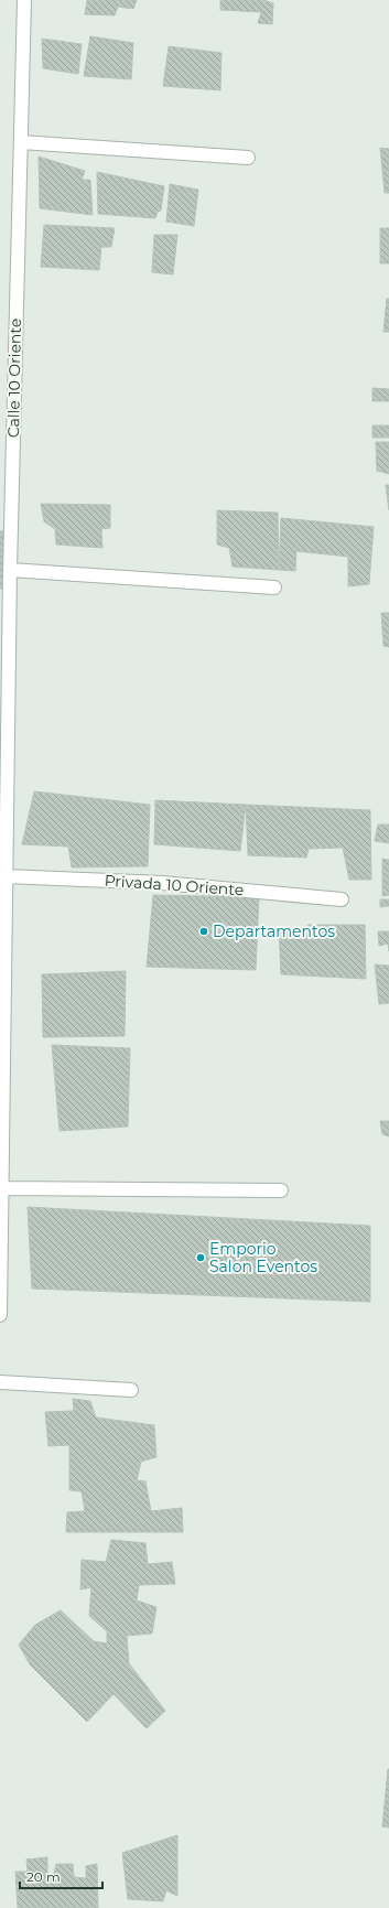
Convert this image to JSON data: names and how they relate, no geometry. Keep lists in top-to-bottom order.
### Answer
{
  "streets": {
    "street": ["Calle 10 Oriente", "Privada 10 Oriente"]
  },
  "crossings": [
    ["Calle 10 Oriente", "Privada 10 Oriente"]
  ],
  "places": ["Departamentos", "Emporio Salon Eventos"],
  "scale_bar": "20 m"
}
